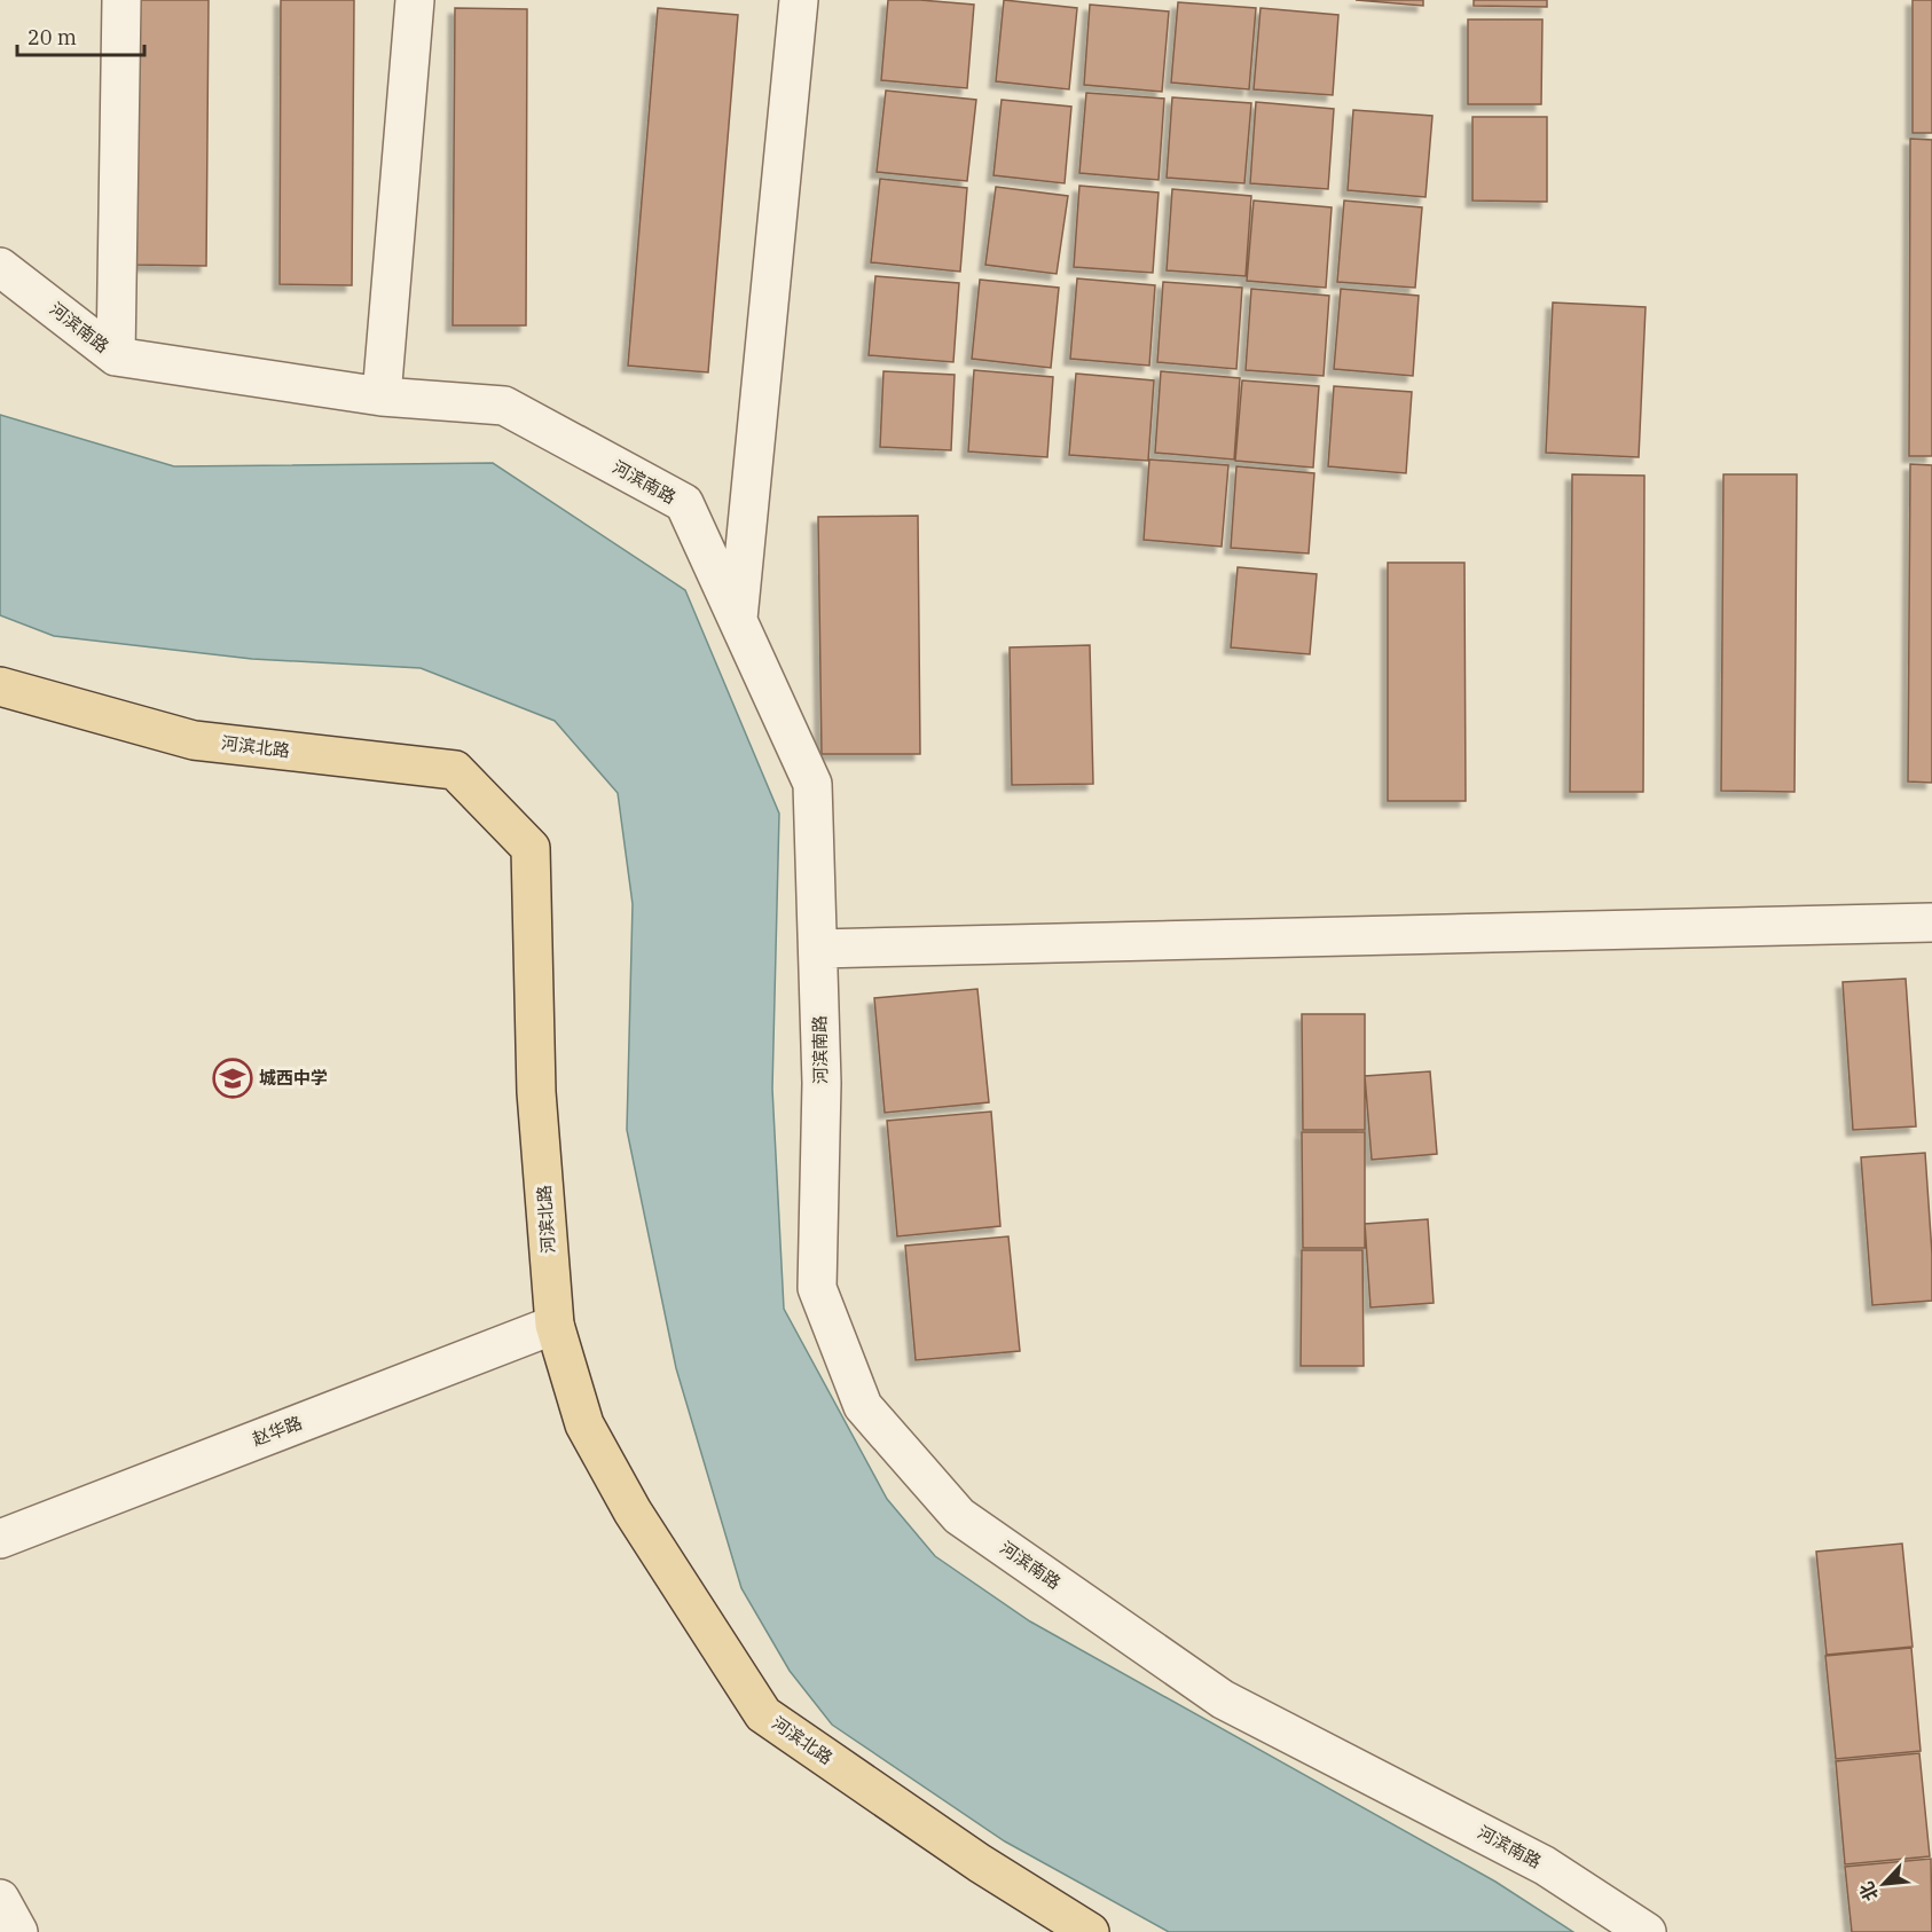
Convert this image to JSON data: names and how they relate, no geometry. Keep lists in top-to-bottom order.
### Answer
{
  "streets": {
    "main road": ["河滨北路"],
    "street": ["河滨南路", "赵华路"]
  },
  "crossings": [
    ["河滨北路", "赵华路"]
  ],
  "places": {
    "school or university": ["城西中学"]
  },
  "scale_bar": "20 m",
  "north": "bottom left"
}
